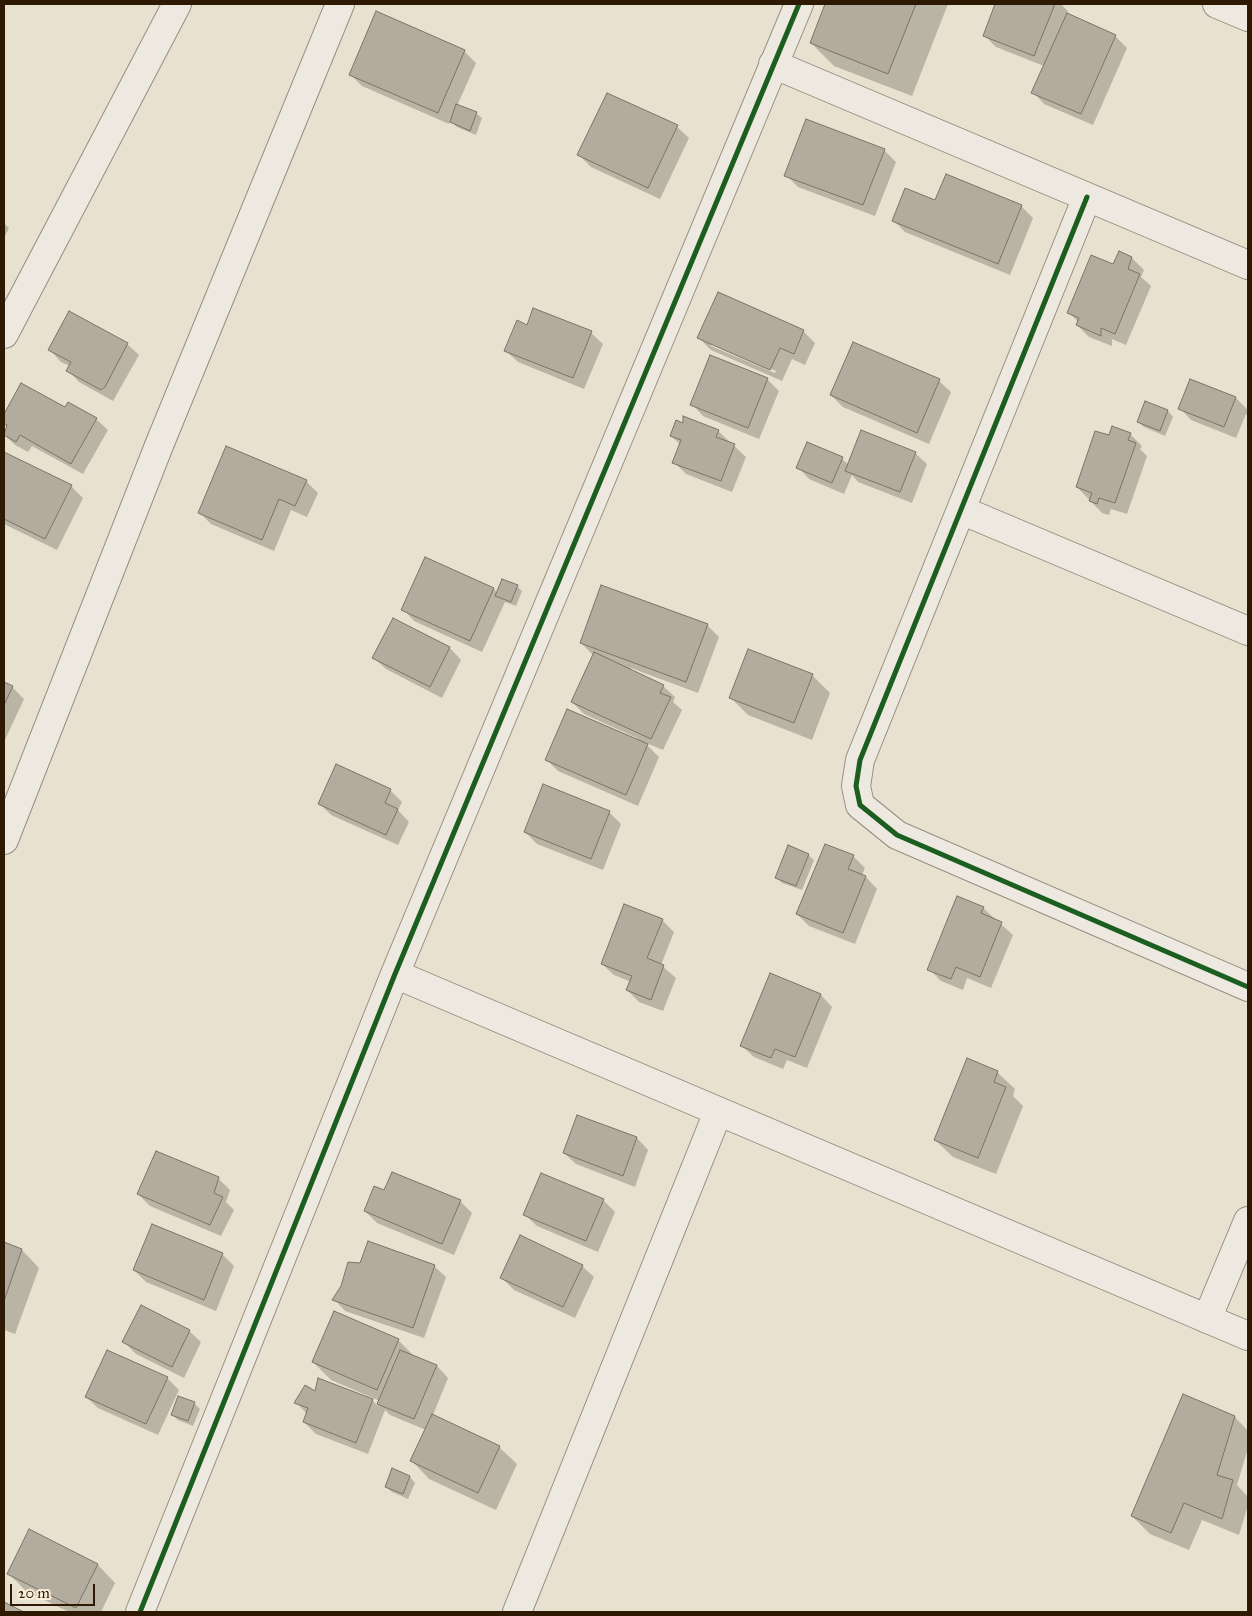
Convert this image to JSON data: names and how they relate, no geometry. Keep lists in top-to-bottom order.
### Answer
{
  "scale_bar": "20 m"
}
